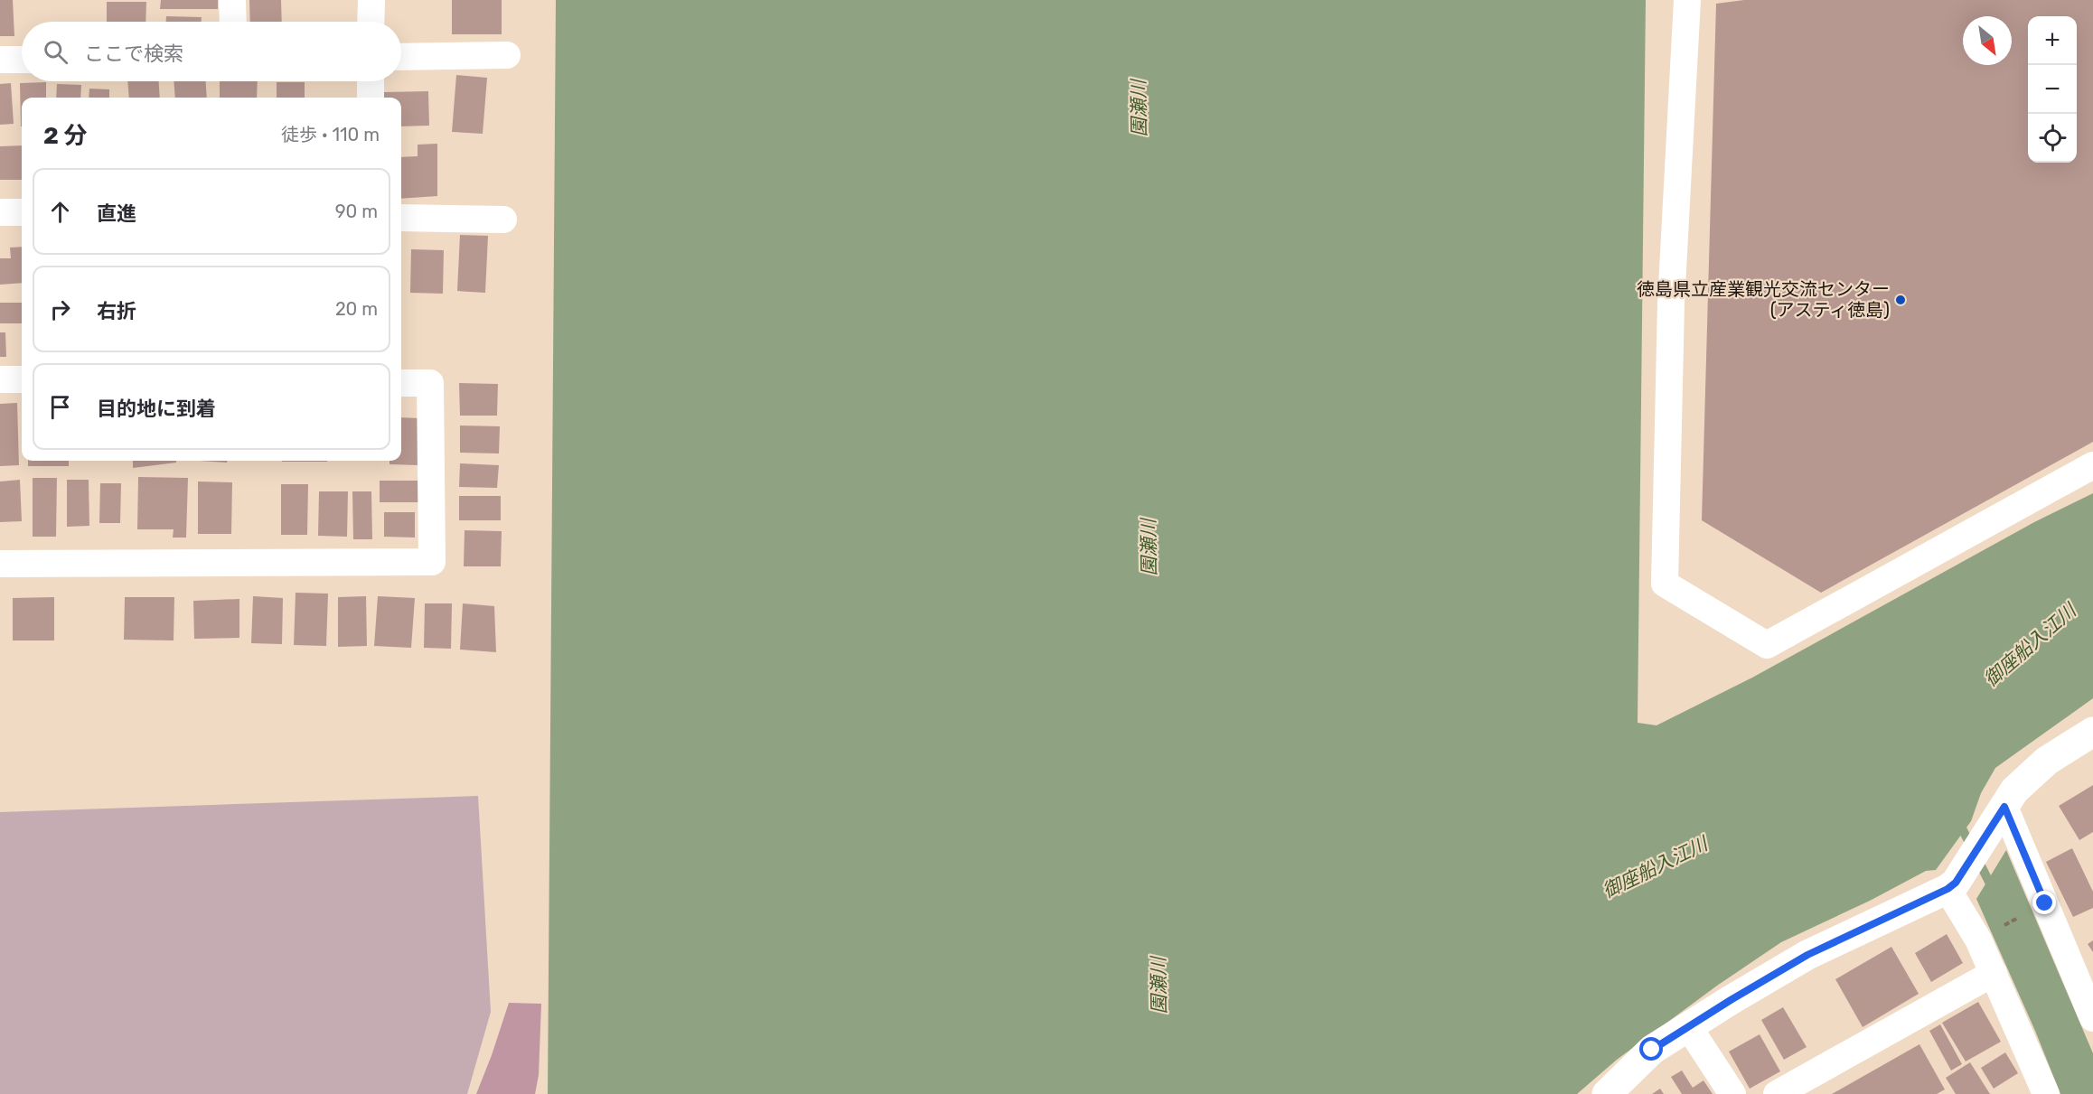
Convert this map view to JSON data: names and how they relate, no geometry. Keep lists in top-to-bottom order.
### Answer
{
  "water": ["園瀬川", "御座船入江川"],
  "places": ["徳島県立産業観光交流センター (アスティ徳島)"],
  "north": "bottom right",
  "page": {
    "map_buttons": ["+", "−"],
    "search": "ここで検索",
    "heading": ["2 分", "徒歩 · 110 m"],
    "list": [
      ["直進", "90 m"],
      ["右折", "20 m"],
      "目的地に到着"
    ]
  }
}
